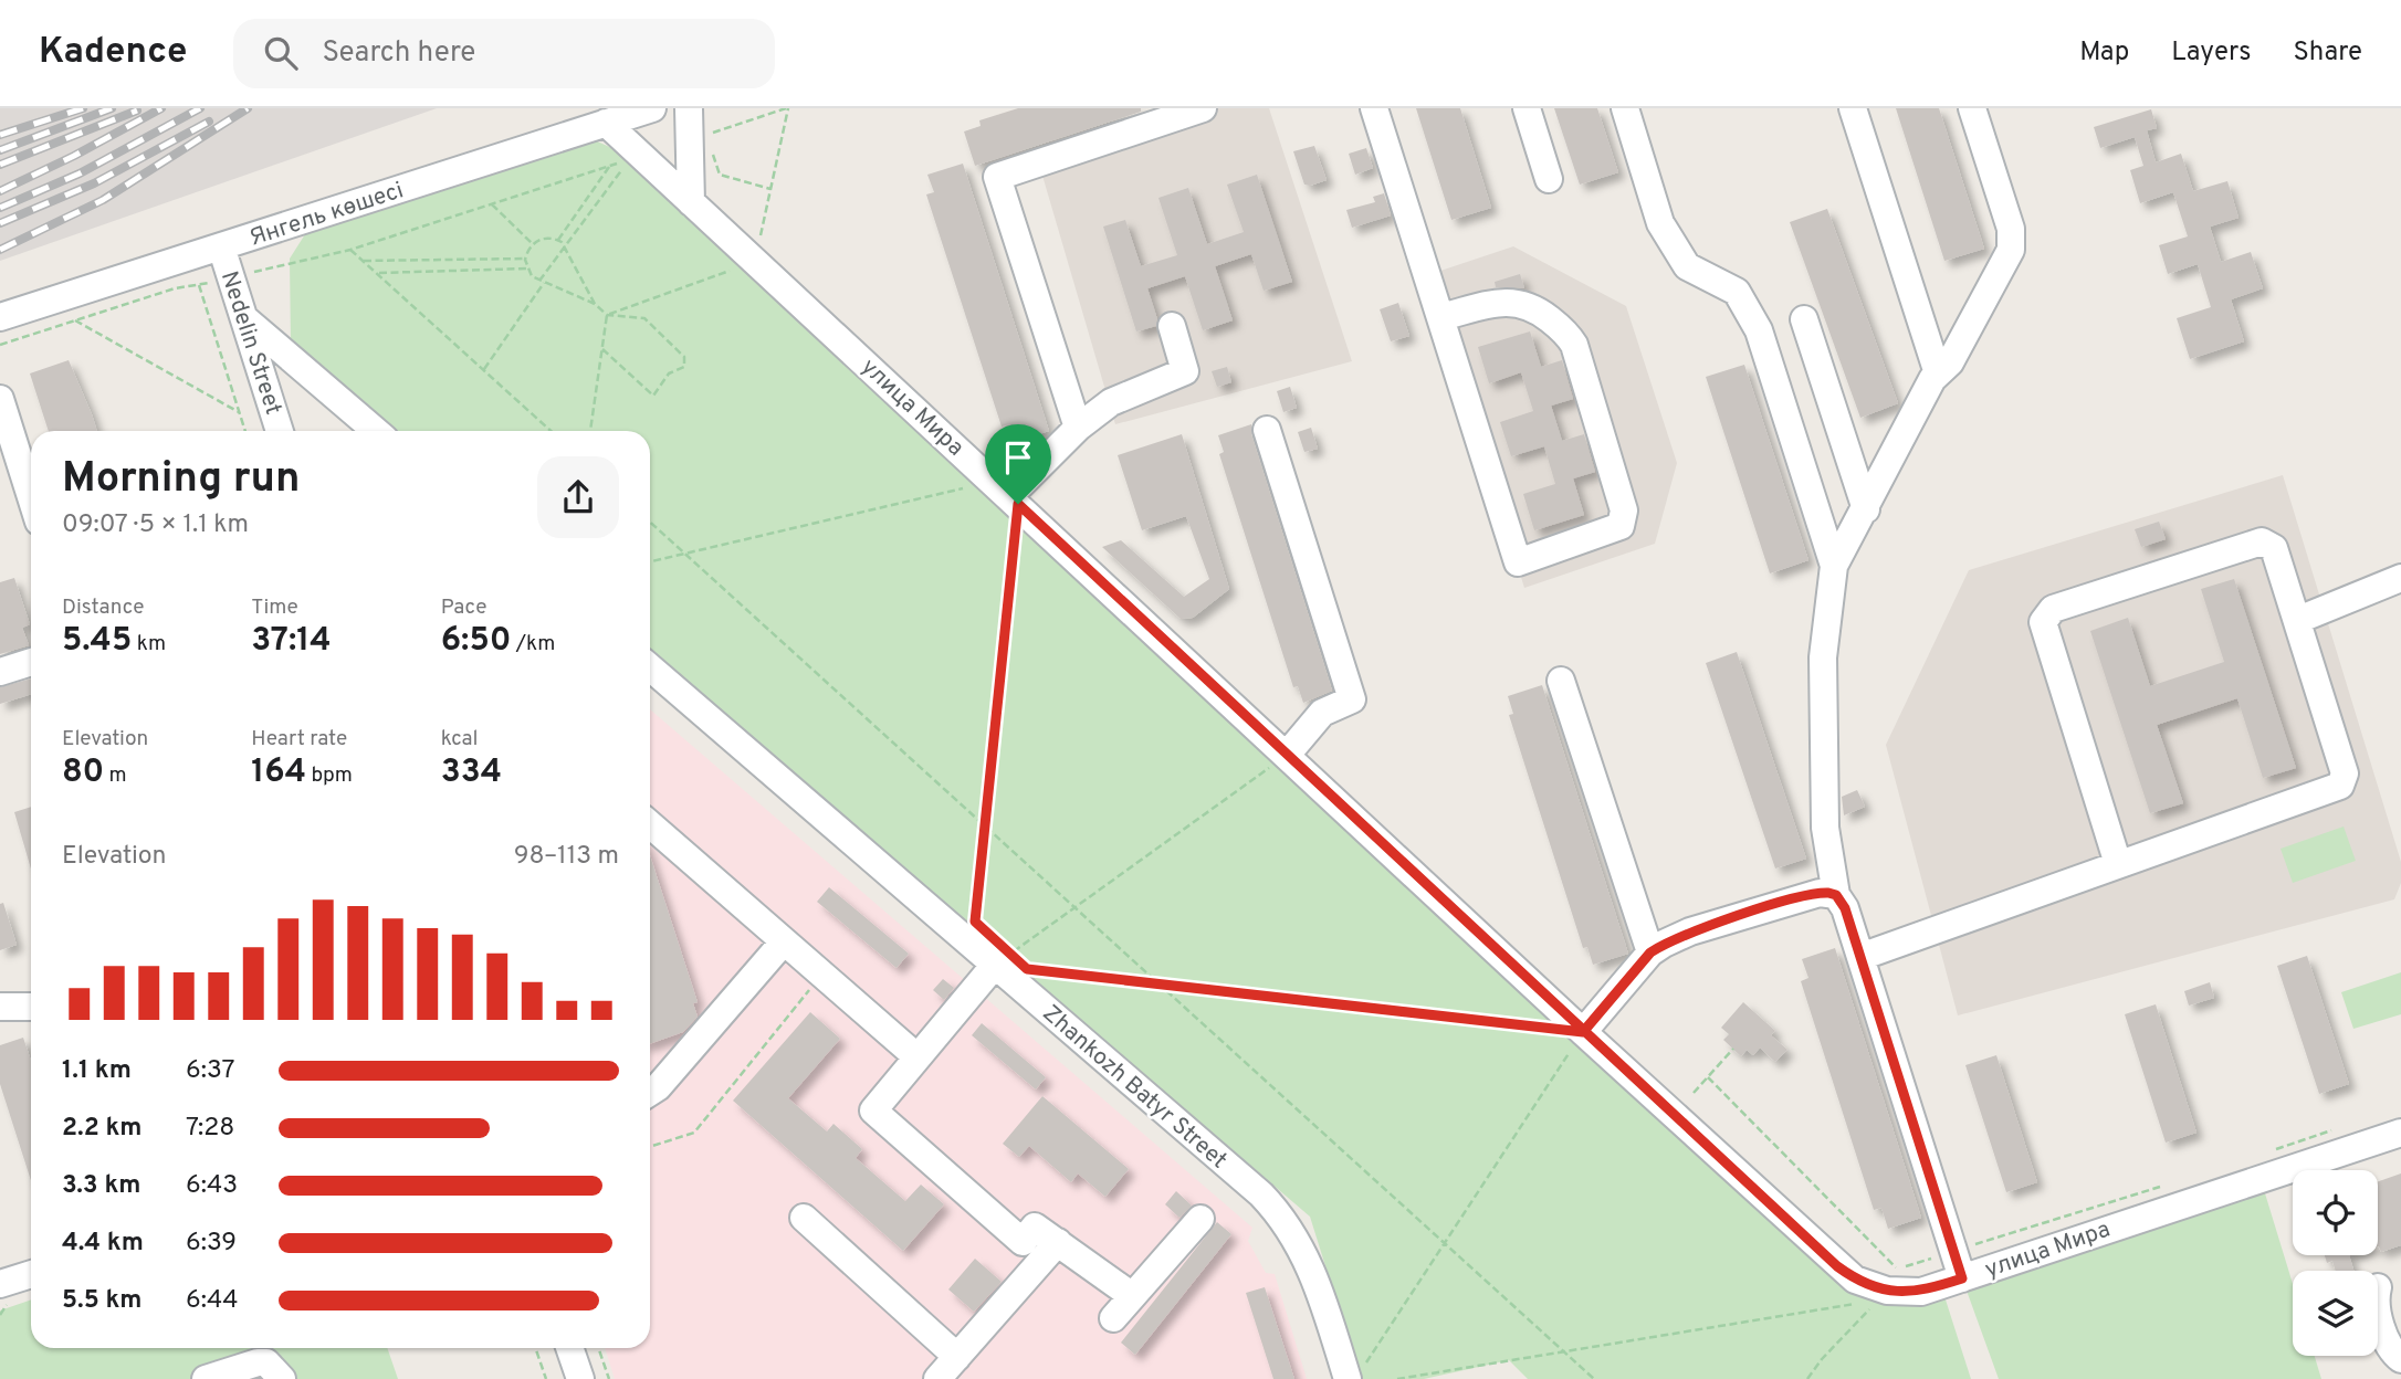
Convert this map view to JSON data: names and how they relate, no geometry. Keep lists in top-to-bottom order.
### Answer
{
  "streets": {
    "street": [
      "Янгель көшесі",
      "Nedelin Street",
      "улица Мира",
      "Zhankozh Batyr Street"
    ]
  },
  "crossings": [
    ["Янгель көшесі", "Nedelin Street"],
    ["Янгель көшесі", "улица Мира"]
  ],
  "page": {
    "header": "Kadence",
    "search": "Search here",
    "nav": ["Map", "Layers", "Share"],
    "heading": ["Morning run", "09:07 · 5 × 1.1 km"],
    "stats": [
      ["Distance", "5.45 km"],
      ["Time", "37:14"],
      ["Pace", "6:50 /km"],
      ["Elevation", "80 m"],
      ["Heart rate", "164 bpm"],
      ["kcal", "334"]
    ],
    "chart": ["Elevation", "98–113 m"],
    "list": [
      {
        "name": "1.1 km",
        "note": "6:37"
      },
      {
        "name": "2.2 km",
        "note": "7:28"
      },
      {
        "name": "3.3 km",
        "note": "6:43"
      },
      {
        "name": "4.4 km",
        "note": "6:39"
      },
      {
        "name": "5.5 km",
        "note": "6:44"
      }
    ]
  }
}
